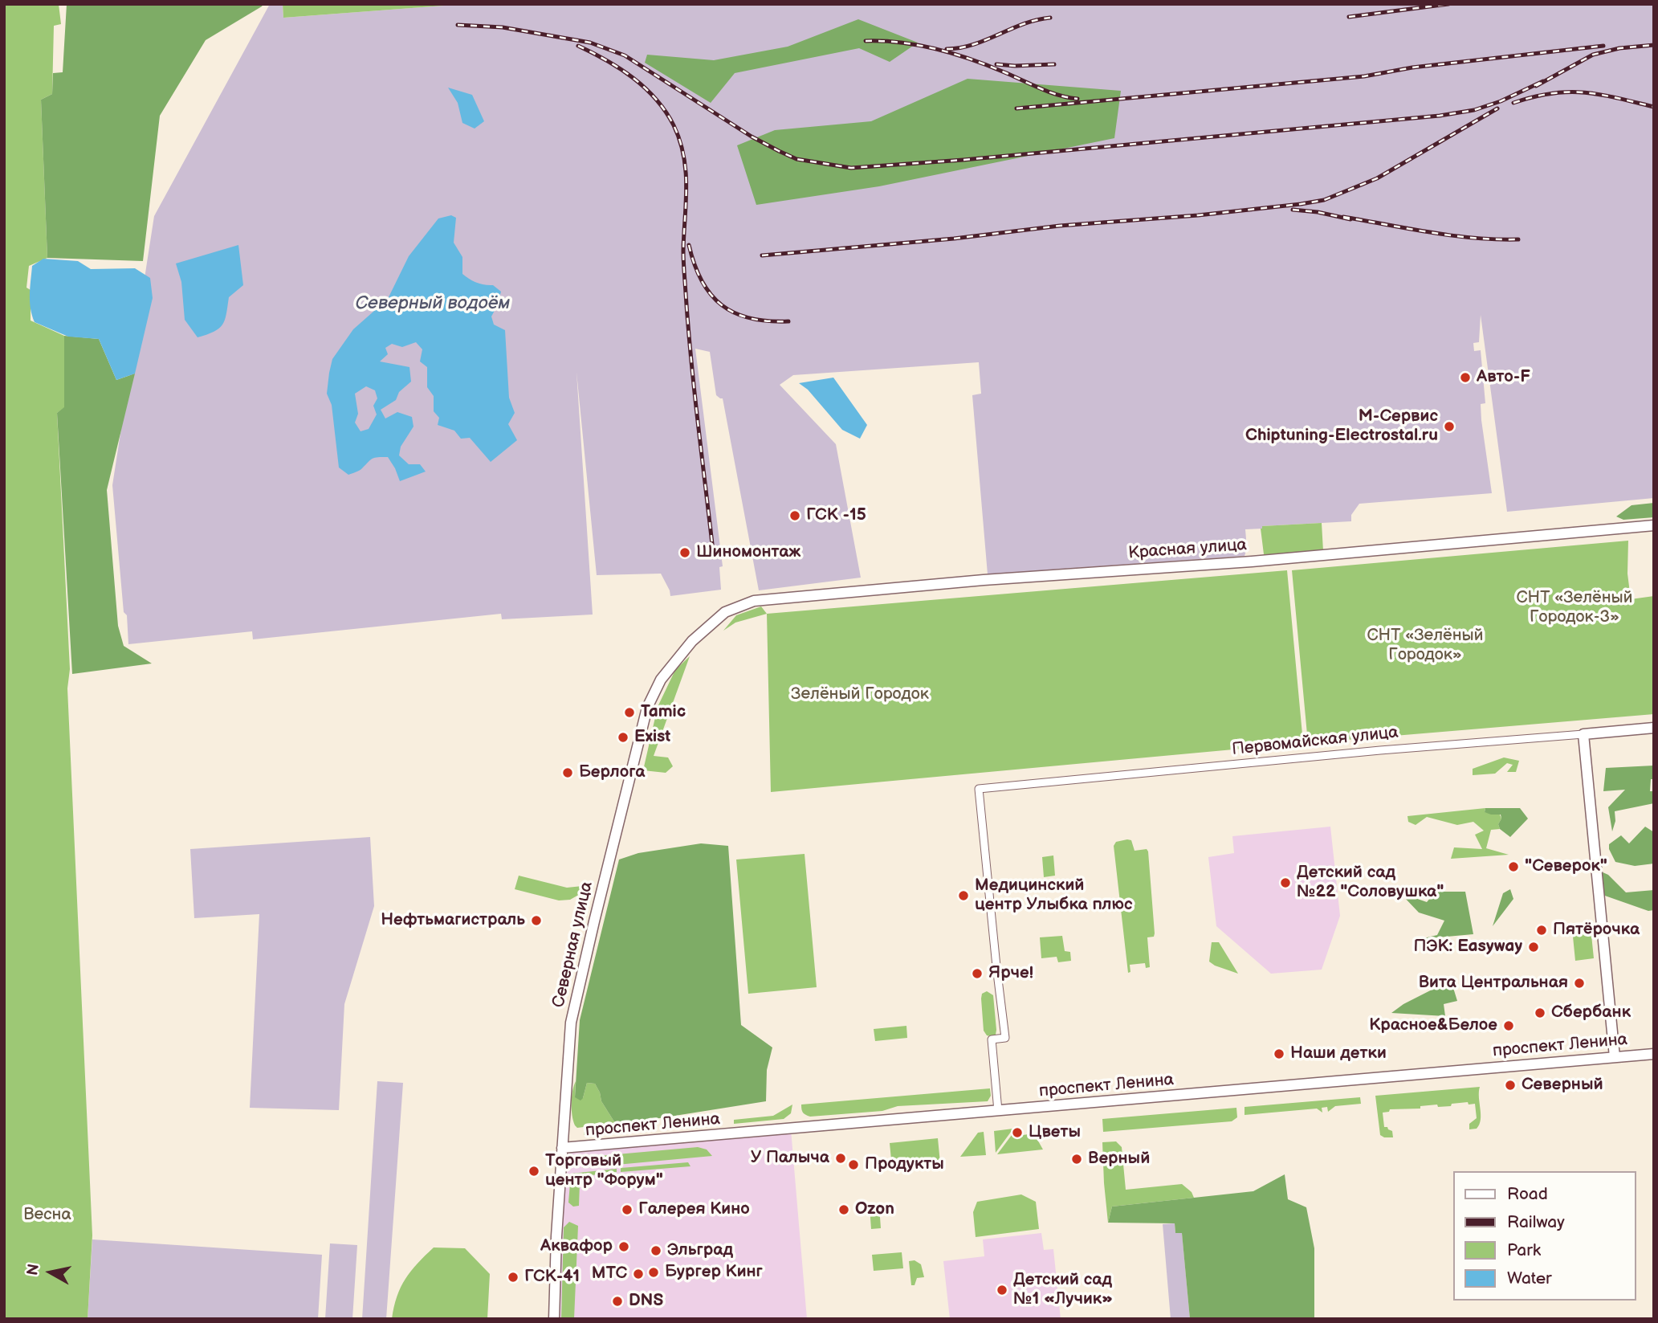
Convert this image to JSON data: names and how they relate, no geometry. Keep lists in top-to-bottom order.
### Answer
{
  "streets": {
    "main road": [
      "Красная улица",
      "Первомайская улица",
      "Северная улица",
      "проспект Ленина"
    ]
  },
  "crossings": [
    ["Красная улица", "Северная улица"],
    ["Первомайская улица", "проспект Ленина"],
    ["Северная улица", "проспект Ленина"]
  ],
  "water": ["Северный водоём"],
  "parks": [
    "СНТ «Зелёный Городок-3»",
    "СНТ «Зелёный Городок»",
    "Зелёный Городок",
    "Весна"
  ],
  "places": [
    "Авто-F",
    "M-Сервис Chiptuning-Electrostal.ru",
    "ГСК -15",
    "Шиномонтаж",
    "Tamic",
    "Exist",
    "Берлога",
    "\"Северок\"",
    "Детский сад №22 \"Соловушка\"",
    "Медицинский центр Улыбка плюс",
    "Нефтьмагистраль",
    "Пятёрочка",
    "ПЭК: Easyway",
    "Ярче!",
    "Вита Центральная",
    "Сбербанк",
    "Красное&Белое",
    "Наши детки",
    "Северный",
    "Цветы",
    "У Палыча",
    "Верный",
    "Продукты",
    "Торговый центр \"Форум\"",
    "Галерея Кино",
    "Ozon",
    "Аквафор",
    "Эльград",
    "Бургер Кинг",
    "МТС",
    "ГСК-41",
    "Детский сад №1 «Лучик»",
    "DNS"
  ],
  "legend": [
    "Road",
    "Railway",
    "Park",
    "Water"
  ],
  "north": "left"
}
